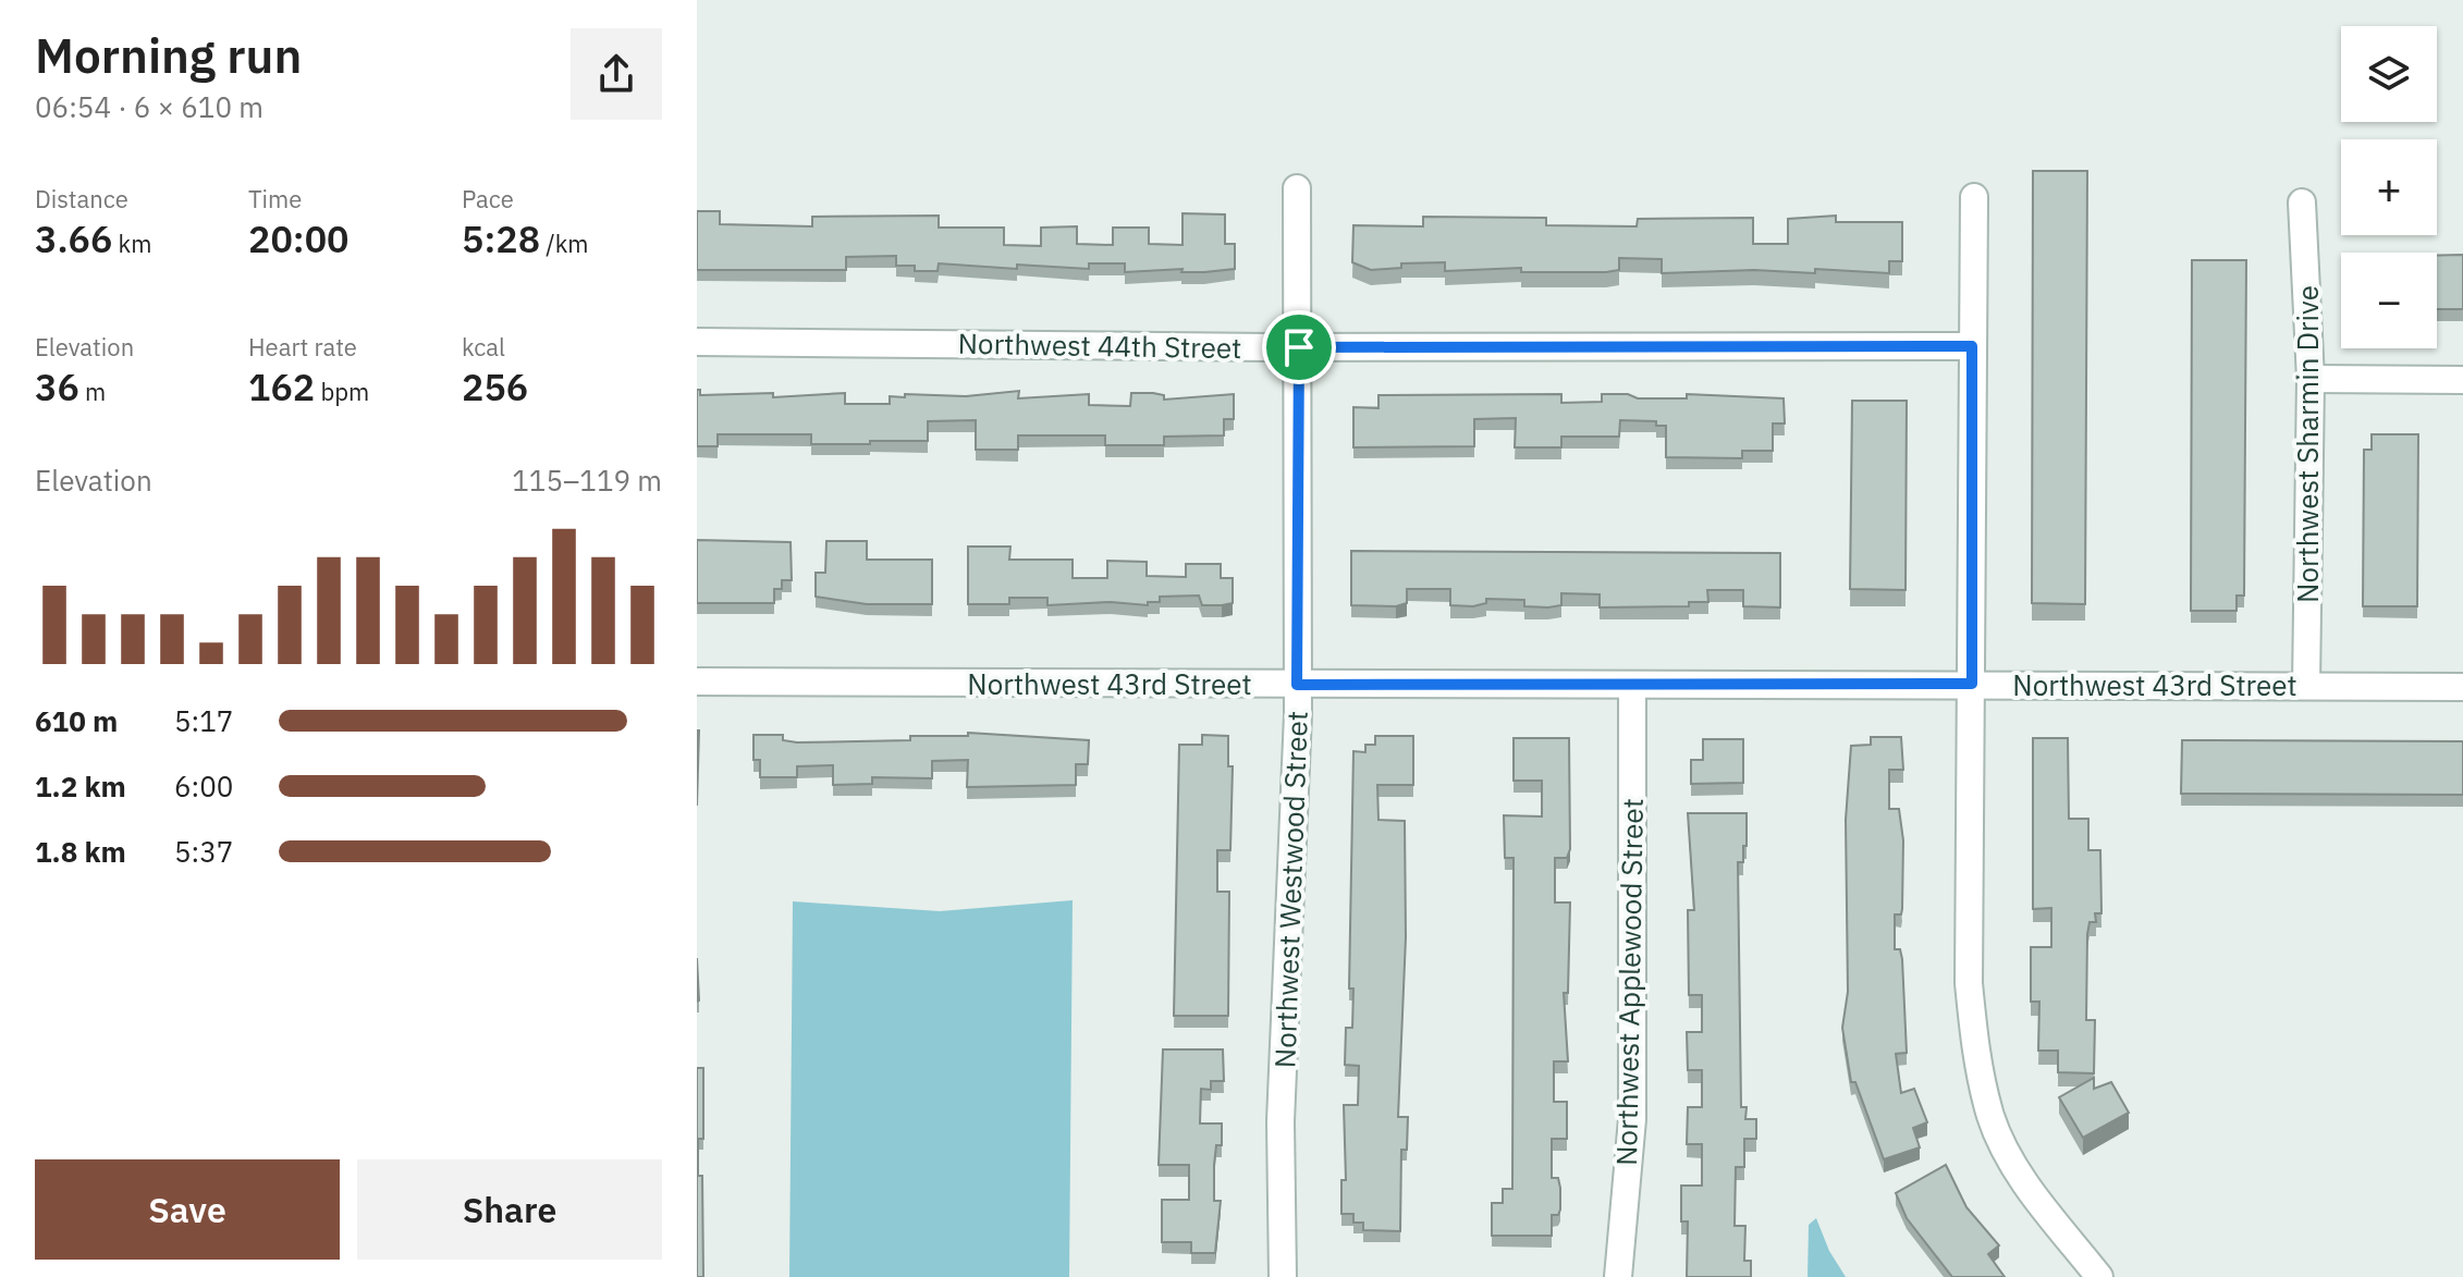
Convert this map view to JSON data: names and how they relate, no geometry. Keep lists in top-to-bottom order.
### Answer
{
  "streets": {
    "street": [
      "Northwest 44th Street",
      "Northwest Sharmin Drive",
      "Northwest 43rd Street",
      "Northwest Westwood Street",
      "Northwest Applewood Street"
    ]
  },
  "crossings": [
    ["Northwest 44th Street", "Northwest Westwood Street"],
    ["Northwest Sharmin Drive", "Northwest 43rd Street"],
    ["Northwest 43rd Street", "Northwest Westwood Street"],
    ["Northwest 43rd Street", "Northwest Applewood Street"]
  ],
  "page": {
    "heading": ["Morning run", "06:54 · 6 × 610 m"],
    "map_buttons": ["+", "−"],
    "stats": [
      ["Distance", "3.66 km"],
      ["Time", "20:00"],
      ["Pace", "5:28 /km"],
      ["Elevation", "36 m"],
      ["Heart rate", "162 bpm"],
      ["kcal", "256"]
    ],
    "chart": ["Elevation", "115–119 m"],
    "list": [
      {
        "name": "610 m",
        "note": "5:17"
      },
      {
        "name": "1.2 km",
        "note": "6:00"
      },
      {
        "name": "1.8 km",
        "note": "5:37"
      }
    ],
    "buttons": ["Save", "Share"]
  }
}
